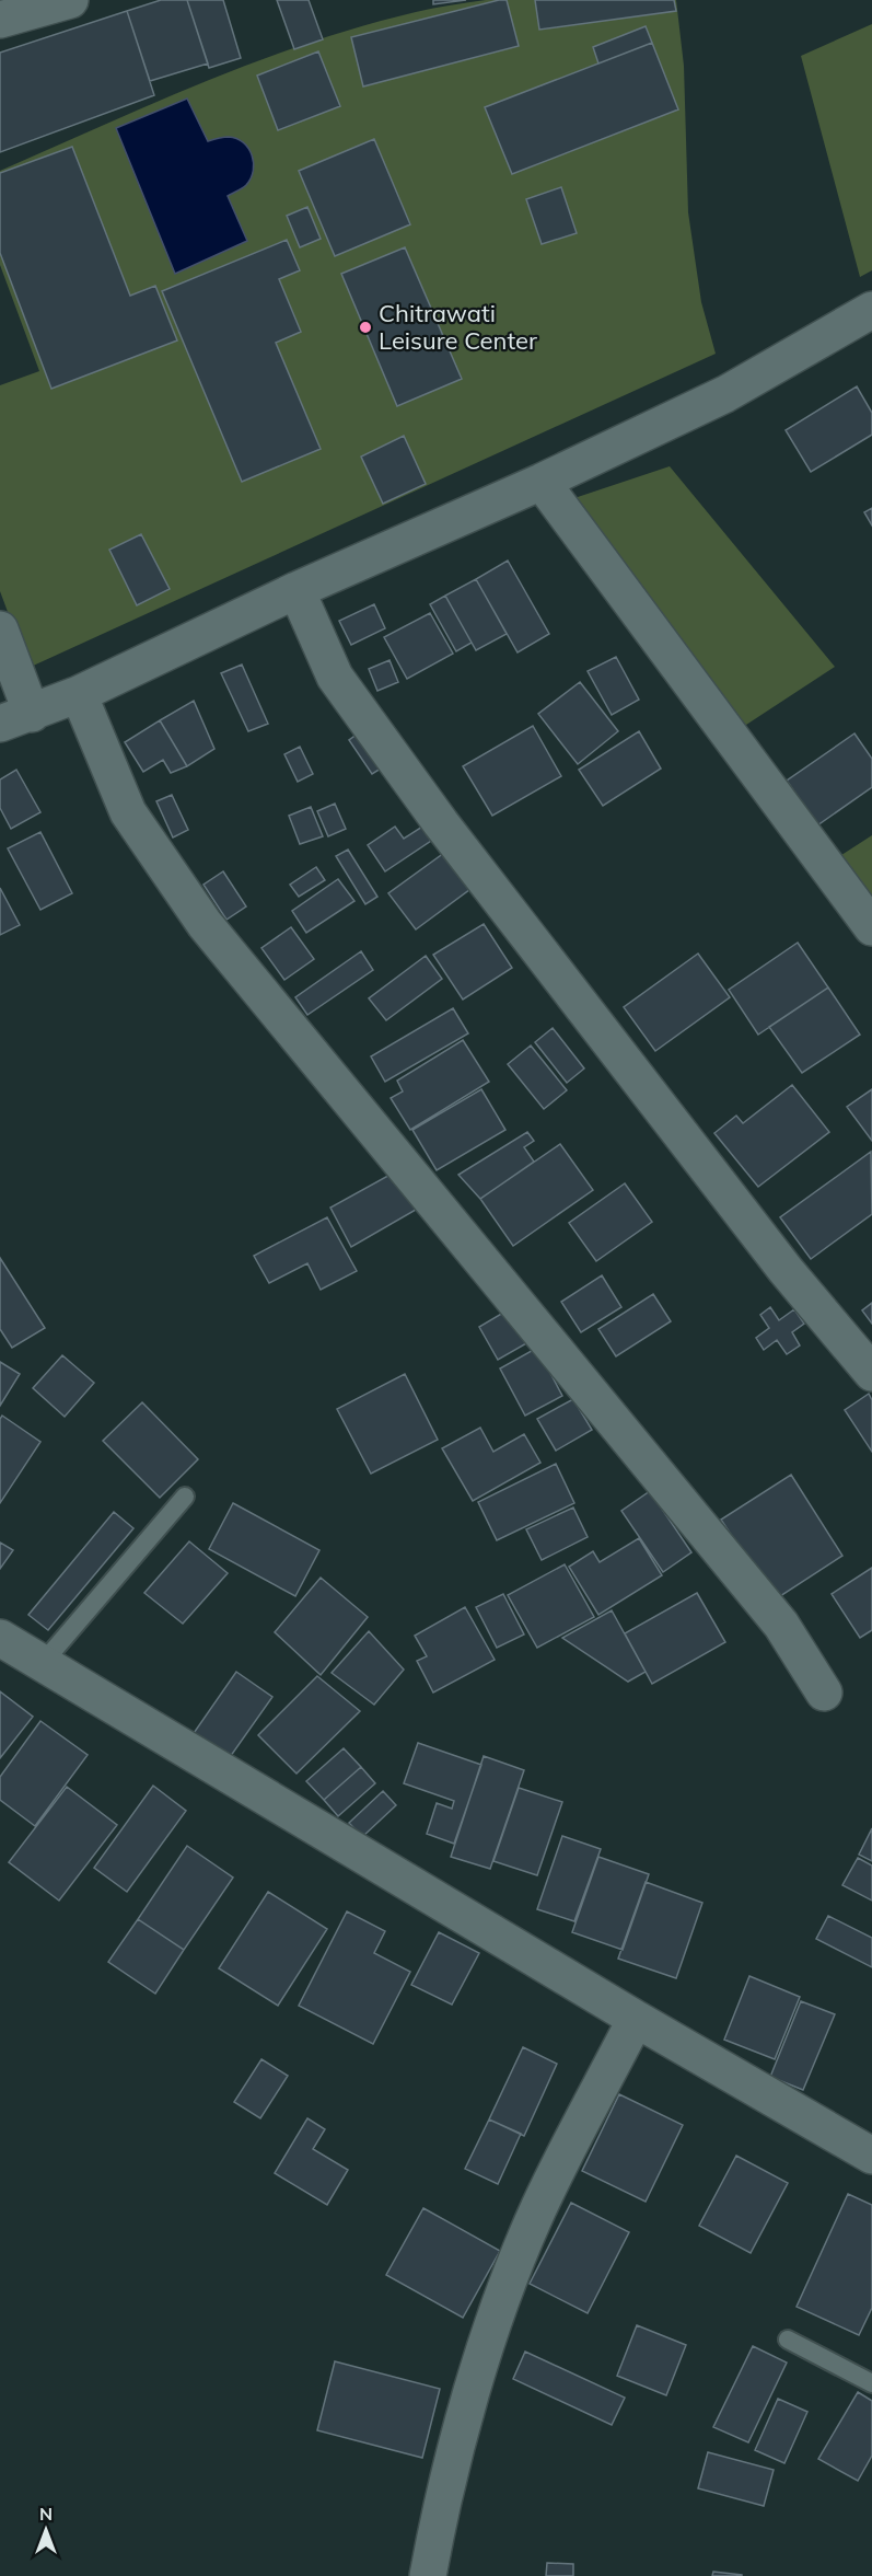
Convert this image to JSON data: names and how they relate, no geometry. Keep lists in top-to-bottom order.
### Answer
{
  "places": ["Chitrawati Leisure Center"],
  "north": "top"
}
